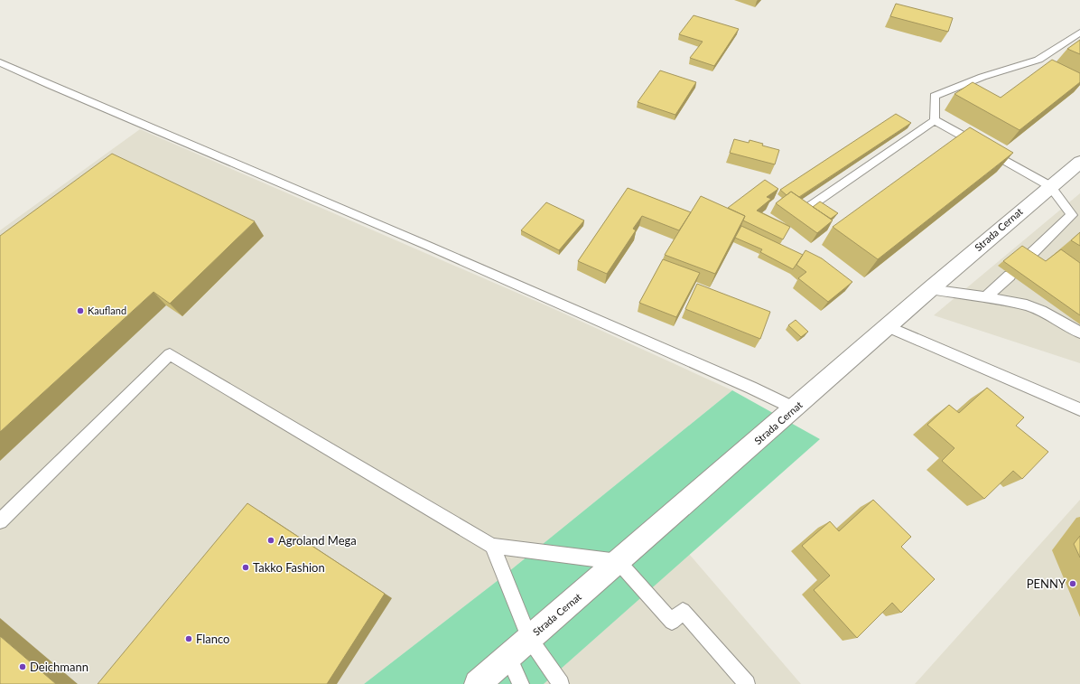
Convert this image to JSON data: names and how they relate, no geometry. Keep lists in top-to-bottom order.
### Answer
{
  "streets": {
    "main road": ["Strada Cernat"]
  },
  "places": [
    "Kaufland",
    "Agroland Mega",
    "Takko Fashion",
    "PENNY",
    "Flanco",
    "Deichmann"
  ]
}
